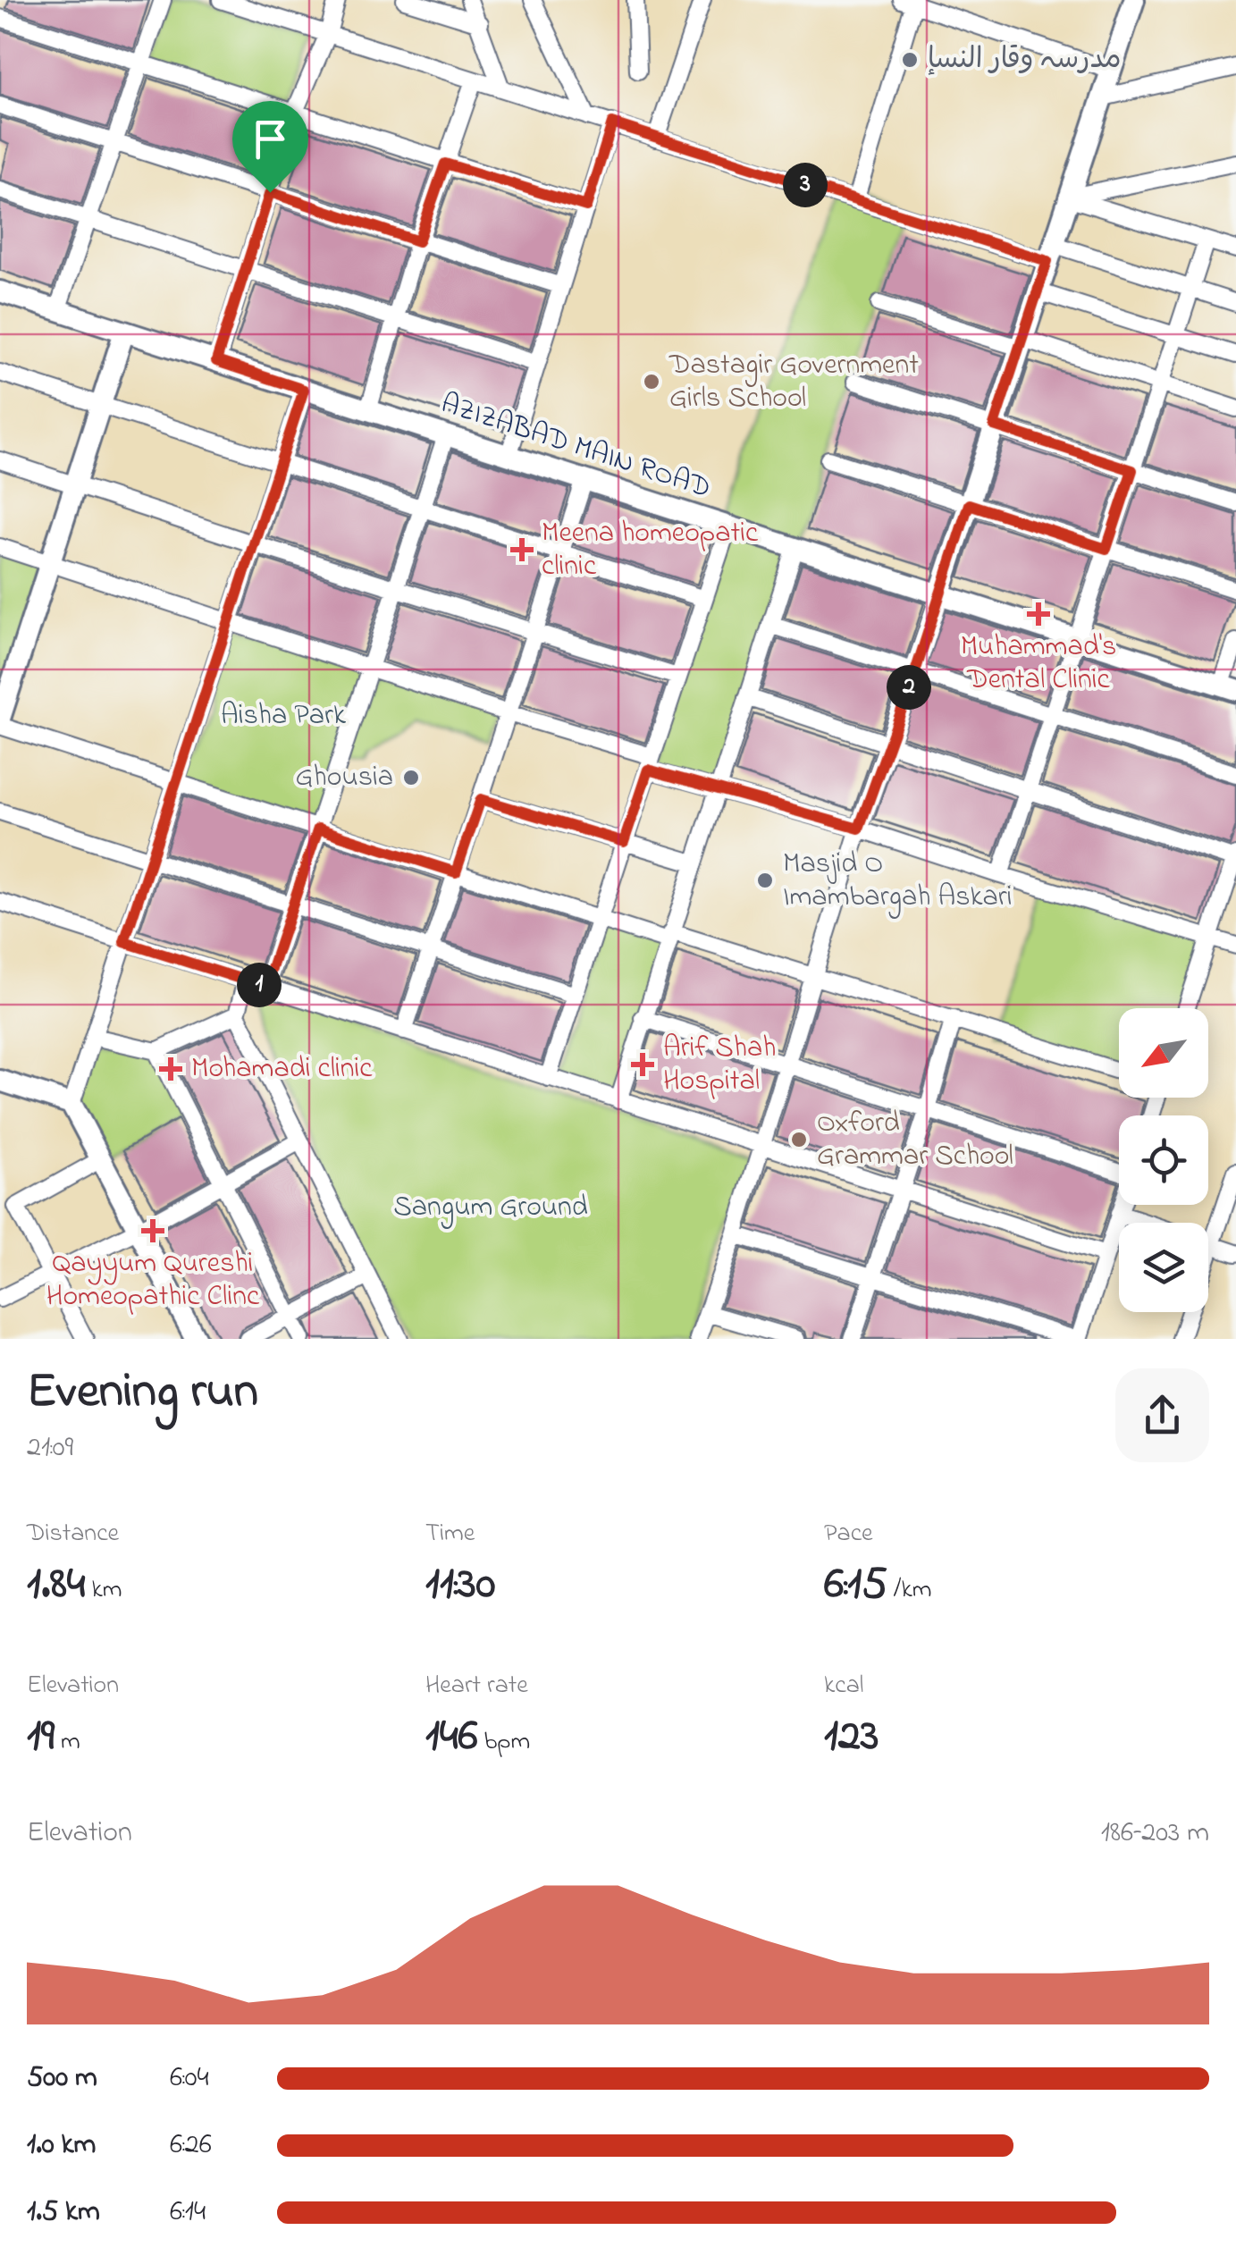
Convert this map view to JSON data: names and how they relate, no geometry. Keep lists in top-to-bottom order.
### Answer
{
  "streets": {
    "street": ["AZIZABAD MAIN ROAD"]
  },
  "parks": ["Aisha Park", "Sangum Ground"],
  "places": {
    "other": [
      "مدرسہ وقار النسإ",
      "Dastagir Government Girls School",
      "Ghousia",
      "Masjid O Imambargah Askari",
      "Oxford Grammar School"
    ],
    "health": [
      "Meena homeopatic clinic",
      "Muhammad's Dental Clinic",
      "Arif Shah Hospital",
      "Mohamadi clinic",
      "Qayyum Qureshi Homeopathic Clinc"
    ]
  },
  "north": "bottom left",
  "page": {
    "pins": ["3", "2", "1"],
    "heading": ["Evening run", "21:09"],
    "stats": [
      ["Distance", "1.84 km"],
      ["Time", "11:30"],
      ["Pace", "6:15 /km"],
      ["Elevation", "19 m"],
      ["Heart rate", "146 bpm"],
      ["kcal", "123"]
    ],
    "chart": ["Elevation", "186–203 m"],
    "list": [
      {
        "name": "500 m",
        "note": "6:04"
      },
      {
        "name": "1.0 km",
        "note": "6:26"
      },
      {
        "name": "1.5 km",
        "note": "6:14"
      }
    ]
  }
}
